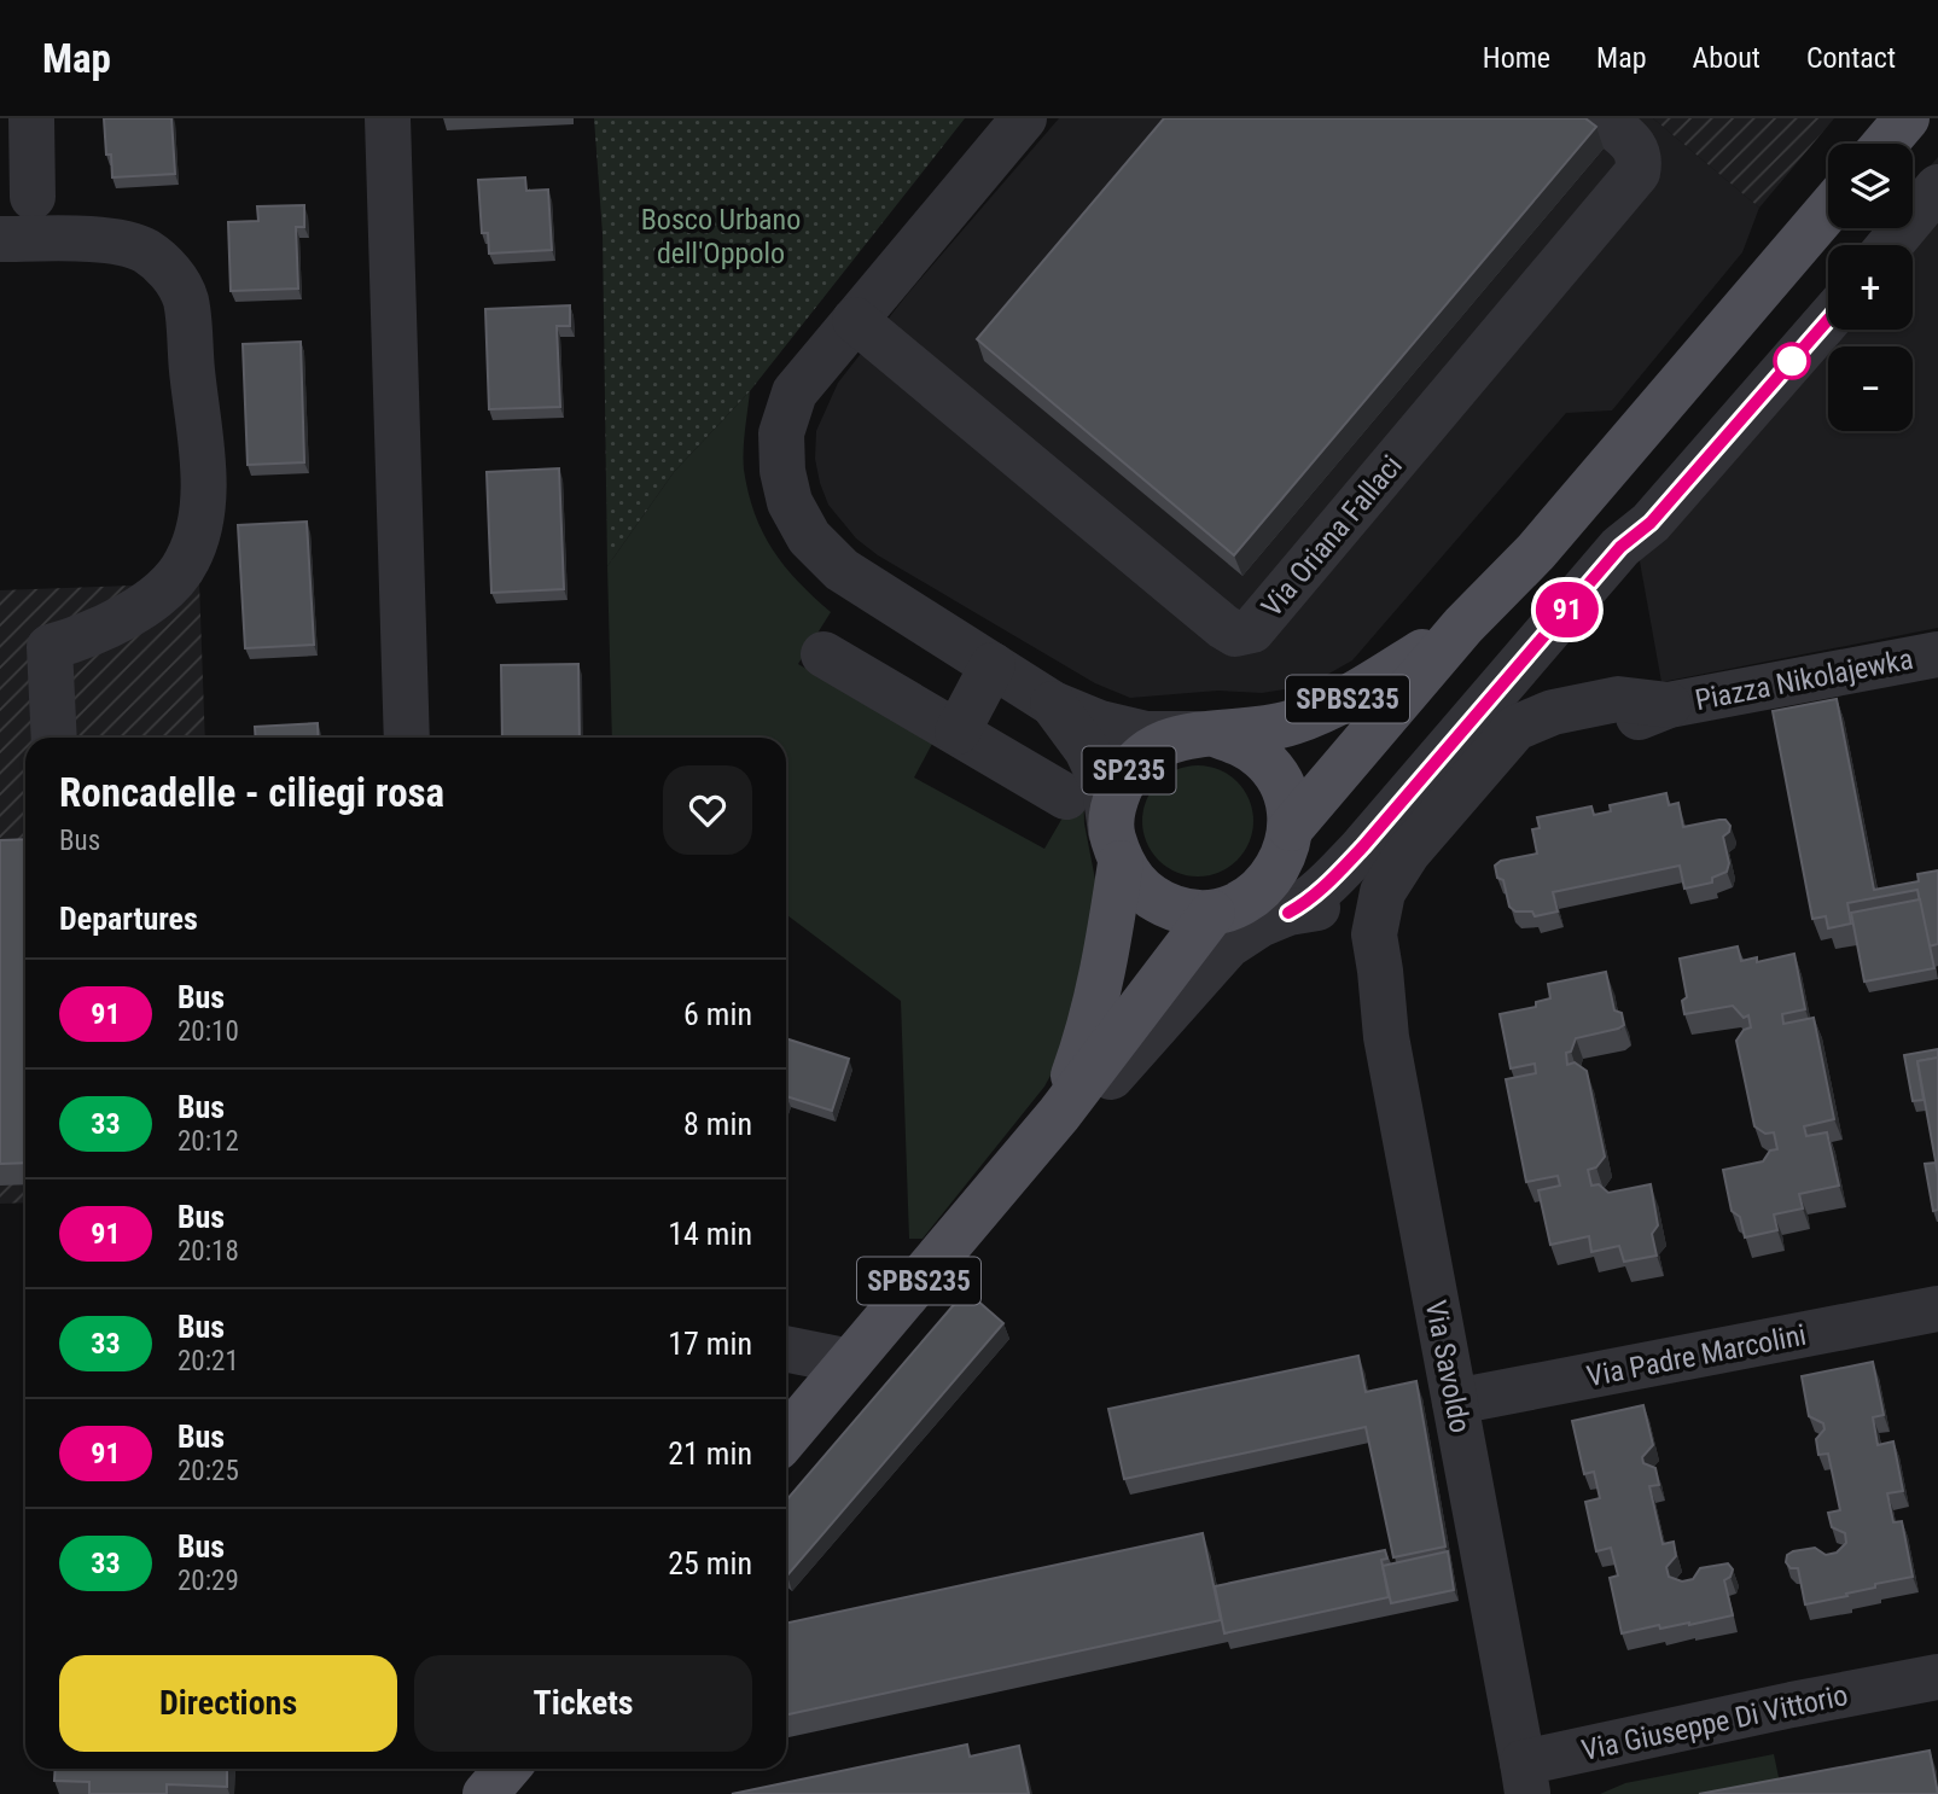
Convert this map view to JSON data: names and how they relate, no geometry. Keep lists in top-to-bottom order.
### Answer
{
  "streets": {
    "main road": ["SPBS235", "SP235"],
    "street": [
      "Via Oriana Fallaci",
      "Piazza Nikolajewka",
      "Via Padre Marcolini",
      "Via Savoldo",
      "Via Giuseppe Di Vittorio"
    ]
  },
  "crossings": [
    ["Piazza Nikolajewka", "Via Savoldo"],
    ["SPBS235", "SP235"],
    ["Via Padre Marcolini", "Via Savoldo"],
    ["Via Savoldo", "Via Giuseppe Di Vittorio"]
  ],
  "parks": ["Bosco Urbano dell'Oppolo"],
  "lines": ["bus line 91"],
  "page": {
    "header": "Map",
    "nav": [
      "Home",
      "Map",
      "About",
      "Contact"
    ],
    "on_map": "91",
    "map_buttons": ["+", "−"],
    "heading": [
      ["Roncadelle - ciliegi rosa", "Bus"],
      "Departures"
    ],
    "list": [
      {
        "mark": "91",
        "name": "Bus",
        "note": "20:10",
        "value": "6 min"
      },
      {
        "mark": "33",
        "name": "Bus",
        "note": "20:12",
        "value": "8 min"
      },
      {
        "mark": "91",
        "name": "Bus",
        "note": "20:18",
        "value": "14 min"
      },
      {
        "mark": "33",
        "name": "Bus",
        "note": "20:21",
        "value": "17 min"
      },
      {
        "mark": "91",
        "name": "Bus",
        "note": "20:25",
        "value": "21 min"
      },
      {
        "mark": "33",
        "name": "Bus",
        "note": "20:29",
        "value": "25 min"
      }
    ],
    "buttons": ["Directions", "Tickets"]
  }
}
